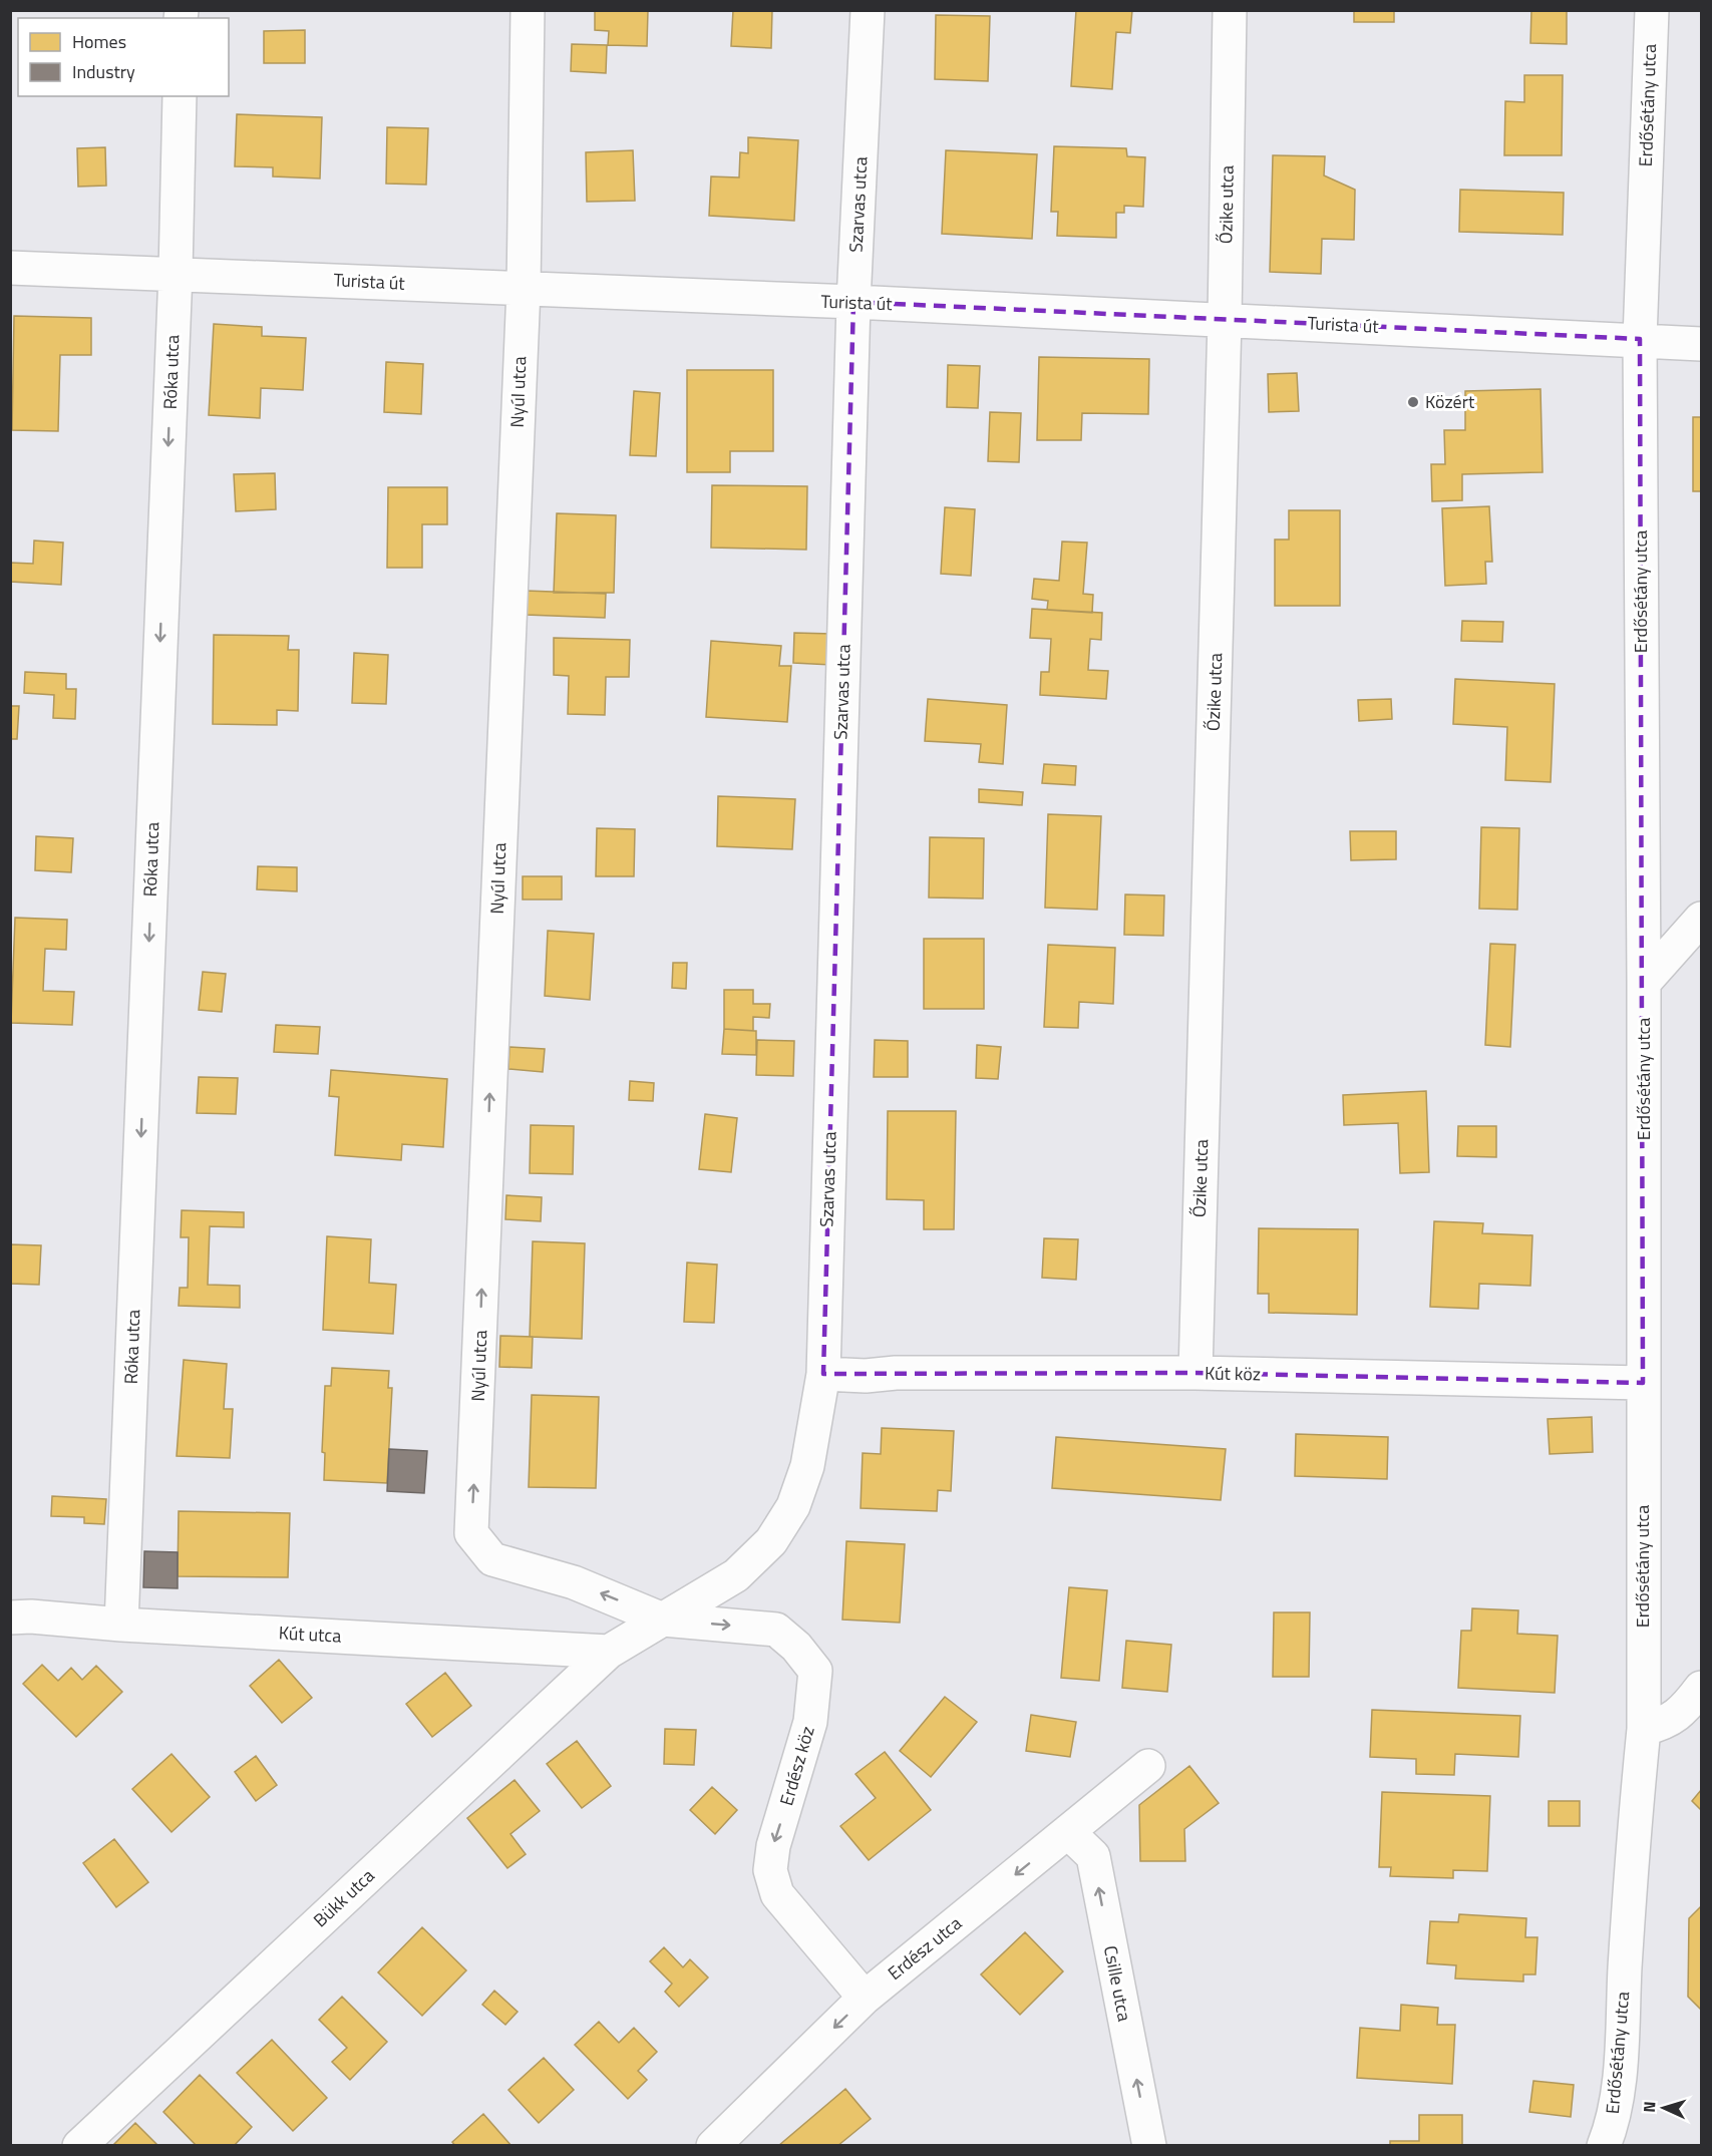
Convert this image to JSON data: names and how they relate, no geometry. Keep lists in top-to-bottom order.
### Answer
{
  "streets": {
    "street": [
      "Erdősétány utca",
      "Szarvas utca",
      "Őzike utca",
      "Turista út",
      "Róka utca",
      "Nyúl utca",
      "Kút köz",
      "Kút utca",
      "Erdész köz",
      "Bükk utca",
      "Erdész utca",
      "Csille utca"
    ]
  },
  "crossings": [
    ["Erdősétány utca", "Turista út"],
    ["Erdősétány utca", "Kút köz"],
    ["Szarvas utca", "Turista út"],
    ["Szarvas utca", "Nyúl utca"],
    ["Szarvas utca", "Kút köz"],
    ["Szarvas utca", "Erdész köz"],
    ["Szarvas utca", "Bükk utca"],
    ["Őzike utca", "Turista út"],
    ["Őzike utca", "Kút köz"],
    ["Turista út", "Róka utca"],
    ["Turista út", "Nyúl utca"],
    ["Róka utca", "Kút utca"],
    ["Nyúl utca", "Erdész köz"],
    ["Nyúl utca", "Bükk utca"],
    ["Kút utca", "Bükk utca"],
    ["Erdész köz", "Bükk utca"],
    ["Erdész köz", "Erdész utca"],
    ["Erdész utca", "Csille utca"]
  ],
  "one_way": [
    "Róka utca",
    "Nyúl utca",
    "Erdész utca",
    "Csille utca"
  ],
  "places": ["Közért"],
  "legend": ["Homes", "Industry"],
  "north": "left"
}
